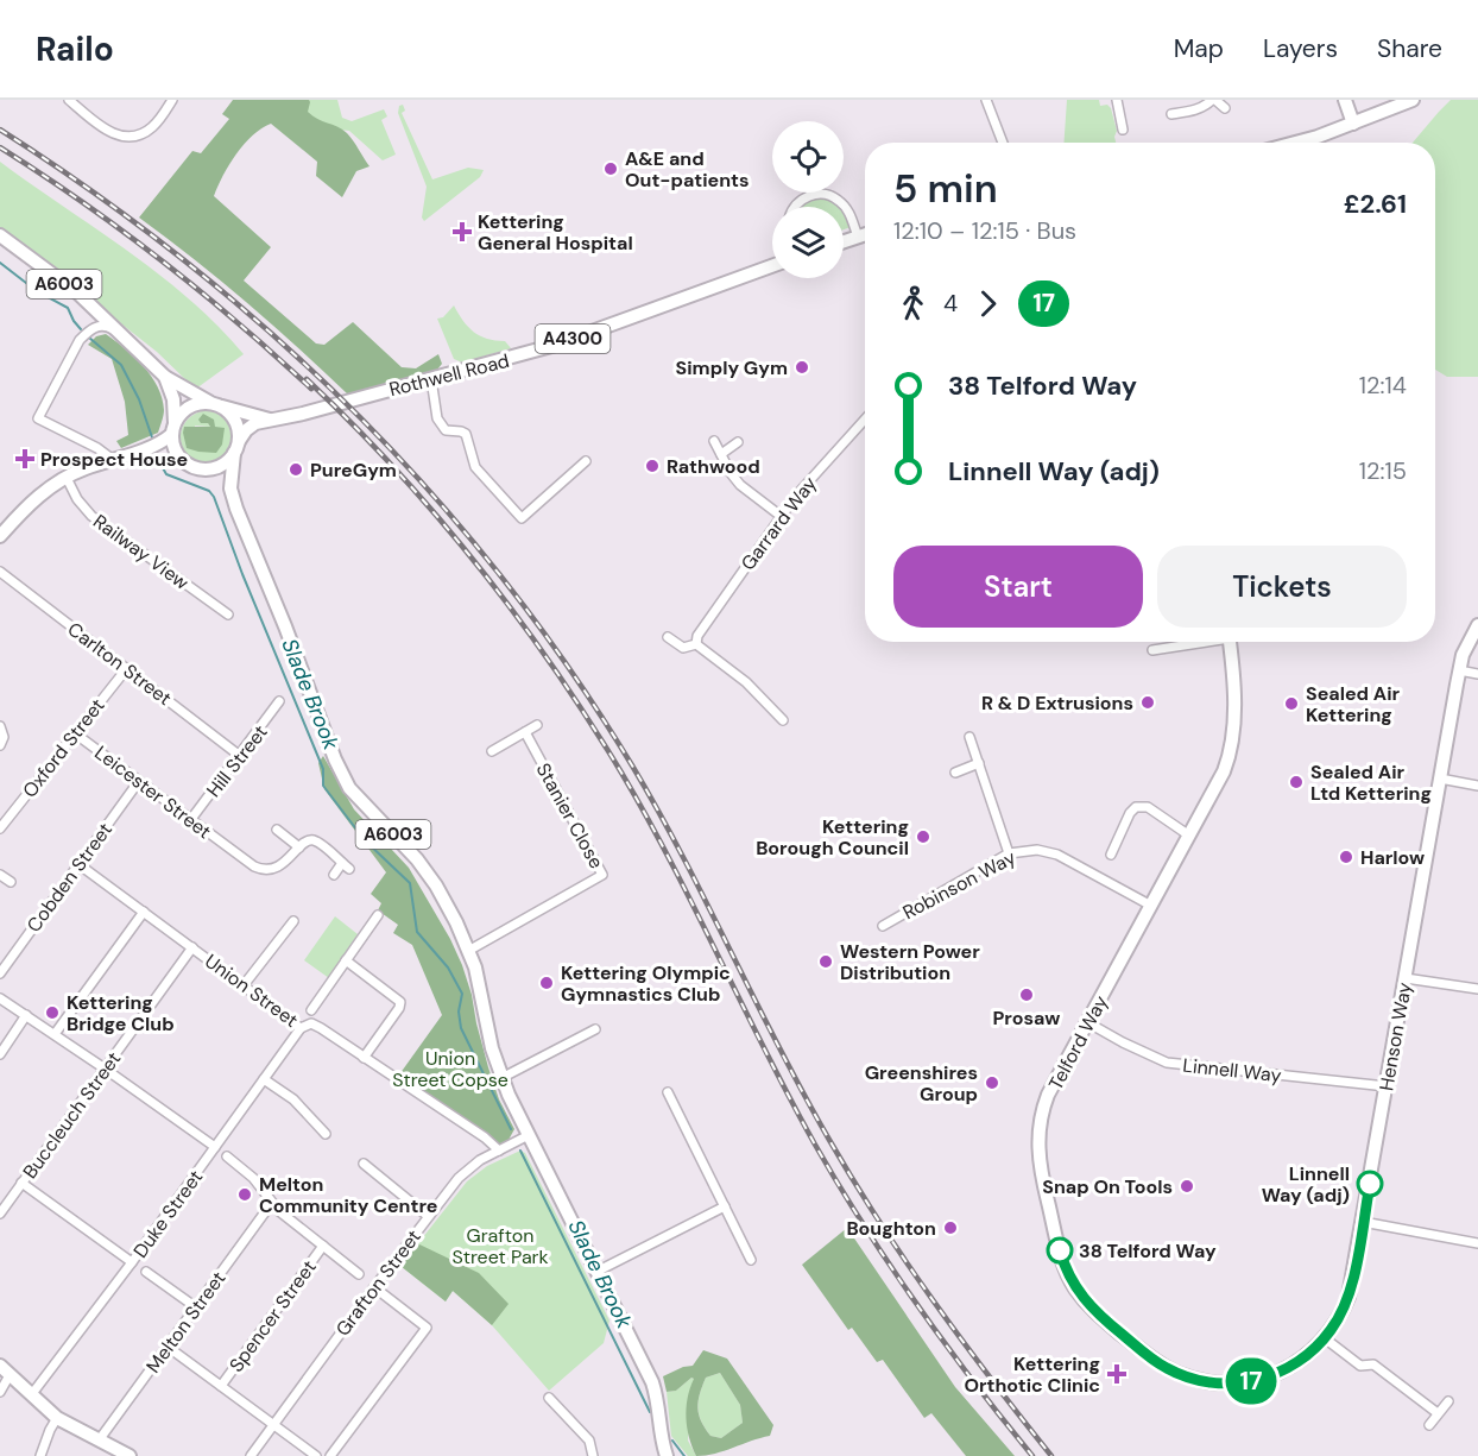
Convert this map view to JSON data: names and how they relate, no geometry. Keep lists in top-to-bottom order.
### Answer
{
  "streets": {
    "main road": [
      "A6003",
      "A4300",
      "Rothwell Road",
      "Henson Way",
      "Telford Way"
    ],
    "street": [
      "Garrard Way",
      "Railway View",
      "Carlton Street",
      "Oxford Street",
      "Hill Street",
      "Leicester Street",
      "Stanier Close",
      "Cobden Street",
      "Robinson Way",
      "Union Street",
      "Linnell Way",
      "Buccleuch Street",
      "Duke Street",
      "Grafton Street",
      "Spencer Street",
      "Melton Street"
    ]
  },
  "crossings": [
    ["A6003", "Rothwell Road"],
    ["A6003", "Stanier Close"],
    ["A6003", "Grafton Street"],
    ["Carlton Street", "Oxford Street"],
    ["Carlton Street", "Hill Street"],
    ["Oxford Street", "Leicester Street"],
    ["Hill Street", "Leicester Street"],
    ["Leicester Street", "Cobden Street"],
    ["Cobden Street", "Union Street"],
    ["Robinson Way", "Telford Way"],
    ["Union Street", "Buccleuch Street"],
    ["Union Street", "Duke Street"],
    ["Union Street", "Grafton Street"],
    ["Henson Way", "Telford Way"],
    ["Henson Way", "Linnell Way"],
    ["Telford Way", "Linnell Way"]
  ],
  "water": ["Slade Brook"],
  "parks": ["Union Street Copse", "Grafton Street Park"],
  "places": {
    "other": [
      "A&E and Out-patients",
      "Simply Gym",
      "Rathwood",
      "PureGym",
      "R & D Extrusions",
      "Sealed Air Kettering",
      "Sealed Air Ltd Kettering",
      "Kettering Borough Council",
      "Harlow",
      "Western Power Distribution",
      "Kettering Olympic Gymnastics Club",
      "Prosaw",
      "Kettering Bridge Club",
      "Greenshires Group",
      "Linnell Way (adj)",
      "Snap On Tools",
      "Melton Community Centre",
      "Boughton",
      "38 Telford Way"
    ],
    "health": ["Kettering General Hospital", "Prospect House", "Kettering Orthotic Clinic"]
  },
  "lines": ["bus line 17"],
  "page": {
    "header": "Railo",
    "nav": ["Map", "Layers", "Share"],
    "on_map": "17",
    "heading": ["5 min", "12:10 – 12:15 · Bus", "£2.61"],
    "legs": ["4", "17"],
    "list": [
      {
        "name": "38 Telford Way",
        "value": "12:14"
      },
      {
        "name": "Linnell Way (adj)",
        "value": "12:15"
      }
    ],
    "buttons": ["Start", "Tickets"]
  }
}
